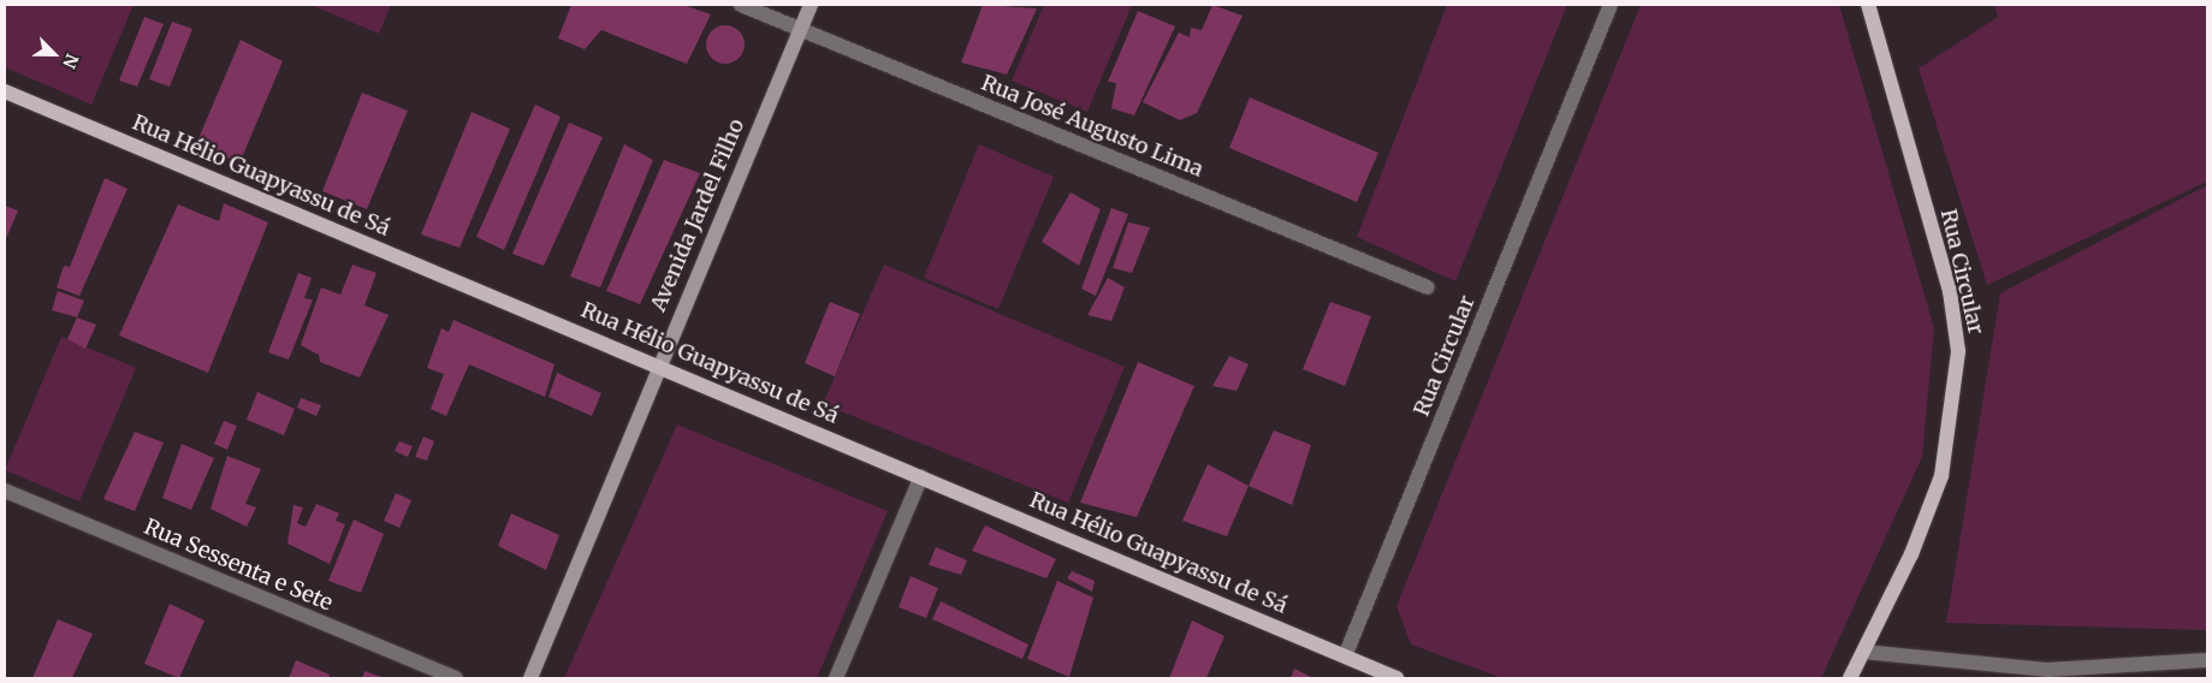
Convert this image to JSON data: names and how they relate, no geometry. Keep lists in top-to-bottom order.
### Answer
{
  "streets": {
    "main road": ["Rua Hélio Guapyassu de Sá", "Avenida Jardel Filho", "Rua Circular"],
    "street": ["Rua José Augusto Lima", "Rua Sessenta e Sete"]
  },
  "crossings": [
    ["Rua José Augusto Lima", "Avenida Jardel Filho"],
    ["Rua Hélio Guapyassu de Sá", "Avenida Jardel Filho"],
    ["Rua Hélio Guapyassu de Sá", "Rua Circular"]
  ],
  "north": "bottom right"
}
